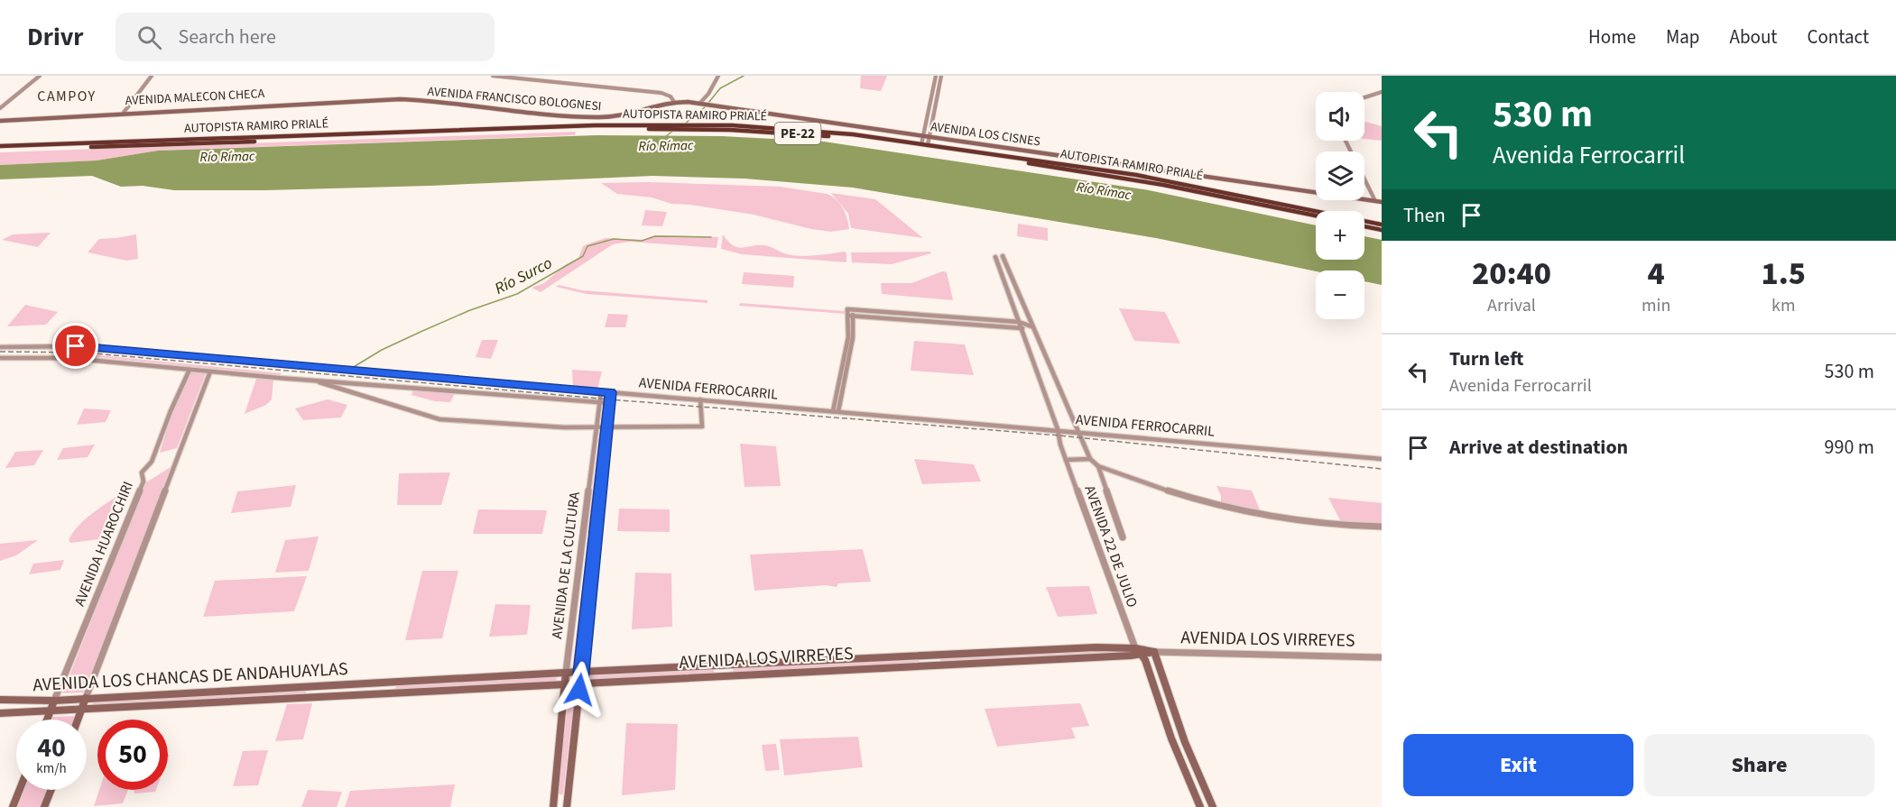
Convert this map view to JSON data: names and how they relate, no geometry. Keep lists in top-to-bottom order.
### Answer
{
  "streets": {
    "highway": ["AUTOPISTA RAMIRO PRIALÉ", "PE-22"],
    "main road": [
      "AVENIDA MALECON CHECA",
      "AVENIDA FRANCISCO BOLOGNESI",
      "AVENIDA LOS CISNES",
      "AVENIDA HUAROCHIRI",
      "AVENIDA 22 DE JULIO",
      "AVENIDA DE LA CULTURA",
      "AVENIDA LOS VIRREYES",
      "AVENIDA LOS CHANCAS DE ANDAHUAYLAS"
    ],
    "street": ["AVENIDA FERROCARRIL"]
  },
  "crossings": [
    ["AVENIDA MALECON CHECA", "AVENIDA FRANCISCO BOLOGNESI"],
    ["AVENIDA FRANCISCO BOLOGNESI", "AVENIDA LOS CISNES"],
    ["AVENIDA FERROCARRIL", "AVENIDA 22 DE JULIO"],
    ["AVENIDA FERROCARRIL", "AVENIDA DE LA CULTURA"],
    ["AVENIDA HUAROCHIRI", "AVENIDA LOS CHANCAS DE ANDAHUAYLAS"],
    ["AVENIDA 22 DE JULIO", "AVENIDA LOS VIRREYES"],
    ["AVENIDA DE LA CULTURA", "AVENIDA LOS VIRREYES"],
    ["AVENIDA LOS VIRREYES", "AVENIDA LOS CHANCAS DE ANDAHUAYLAS"]
  ],
  "districts": ["CAMPOY"],
  "water": ["Río Rímac", "Río Surco"],
  "page": {
    "header": "Drivr",
    "search": "Search here",
    "nav": [
      "Home",
      "Map",
      "About",
      "Contact"
    ],
    "turn": ["530 m", "Avenida Ferrocarril"],
    "map_buttons": ["+", "−"],
    "then": "Then",
    "eta": [
      "20:40",
      "Arrival",
      "4",
      "min",
      "1.5",
      "km"
    ],
    "list": [
      {
        "name": "Turn left",
        "note": "Avenida Ferrocarril",
        "value": "530 m"
      },
      {
        "name": "Arrive at destination",
        "value": "990 m"
      }
    ],
    "speed": "40 km/h",
    "limit": "50",
    "buttons": ["Exit", "Share"]
  }
}
